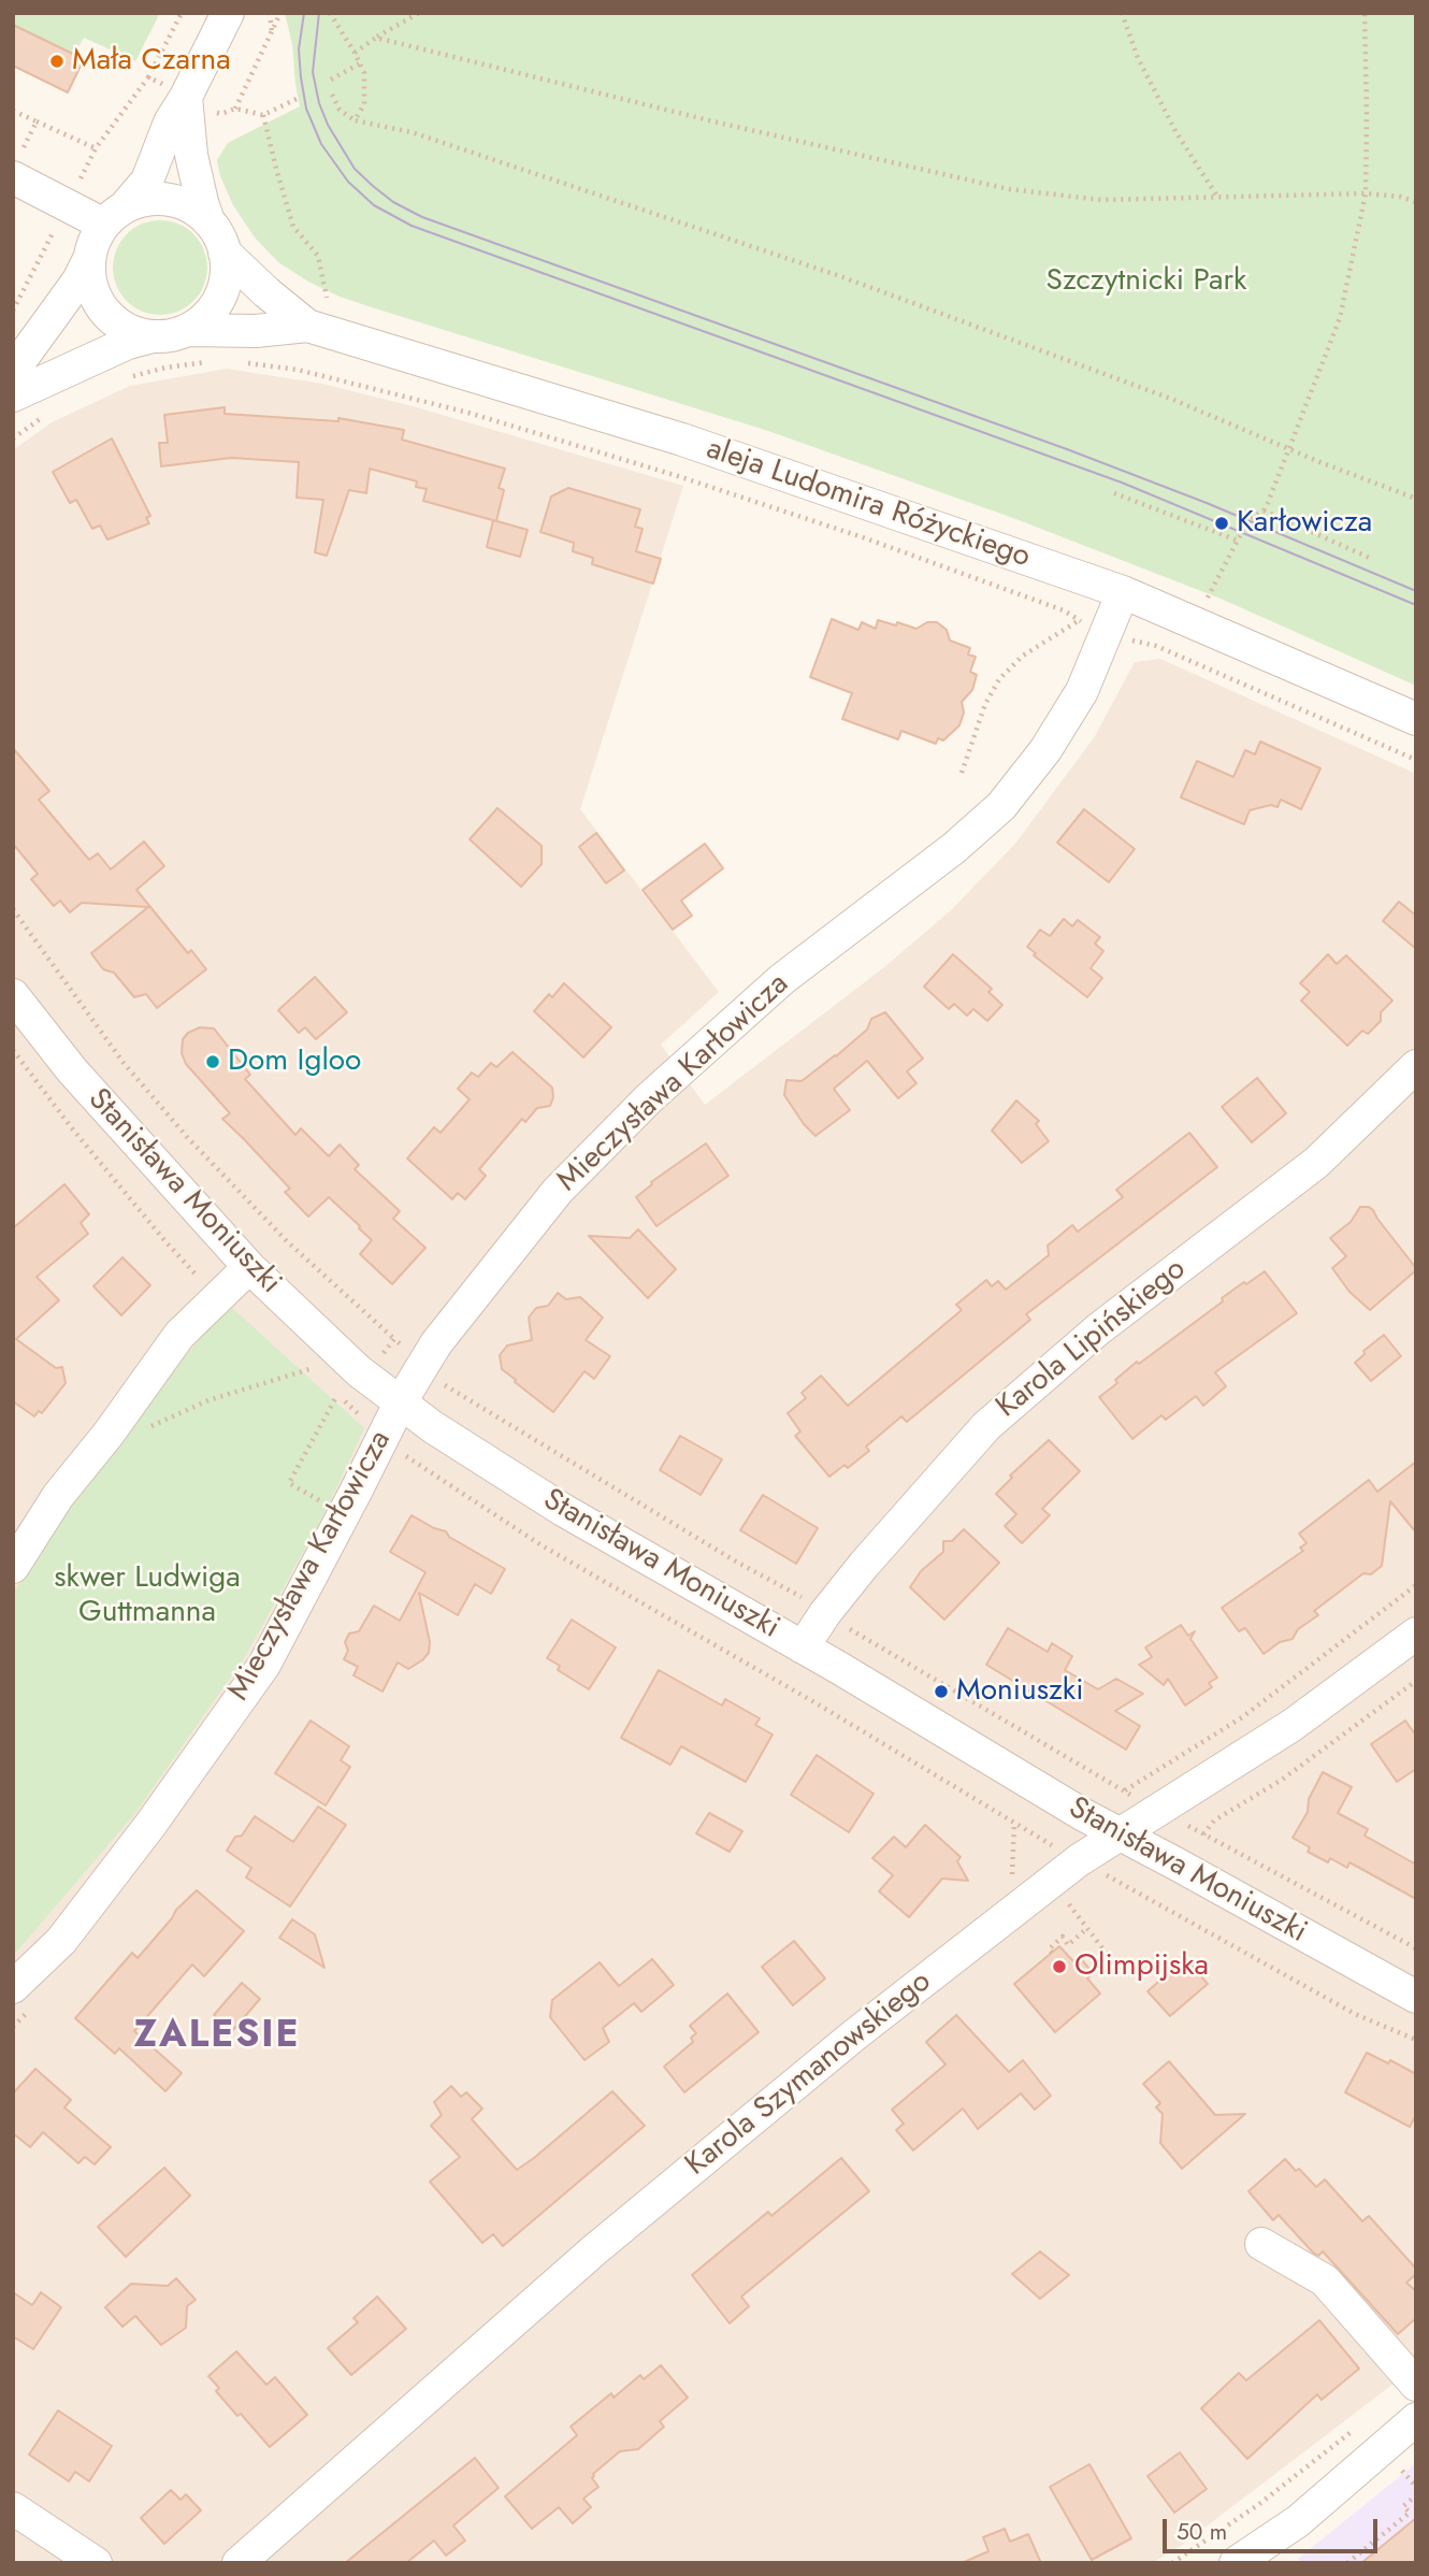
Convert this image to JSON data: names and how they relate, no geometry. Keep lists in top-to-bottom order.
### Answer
{
  "streets": {
    "street": [
      "aleja Ludomira Różyckiego",
      "Mieczysława Karłowicza",
      "Stanisława Moniuszki",
      "Karola Lipińskiego",
      "Karola Szymanowskiego"
    ]
  },
  "crossings": [
    ["aleja Ludomira Różyckiego", "Mieczysława Karłowicza"],
    ["Mieczysława Karłowicza", "Stanisława Moniuszki"],
    ["Stanisława Moniuszki", "Karola Lipińskiego"],
    ["Stanisława Moniuszki", "Karola Szymanowskiego"]
  ],
  "districts": ["ZALESIE"],
  "parks": ["Szczytnicki Park", "skwer Ludwiga Guttmanna"],
  "places": [
    "Mała Czarna",
    "Karłowicza",
    "Dom Igloo",
    "Moniuszki",
    "Olimpijska"
  ],
  "scale_bar": "50 m"
}
